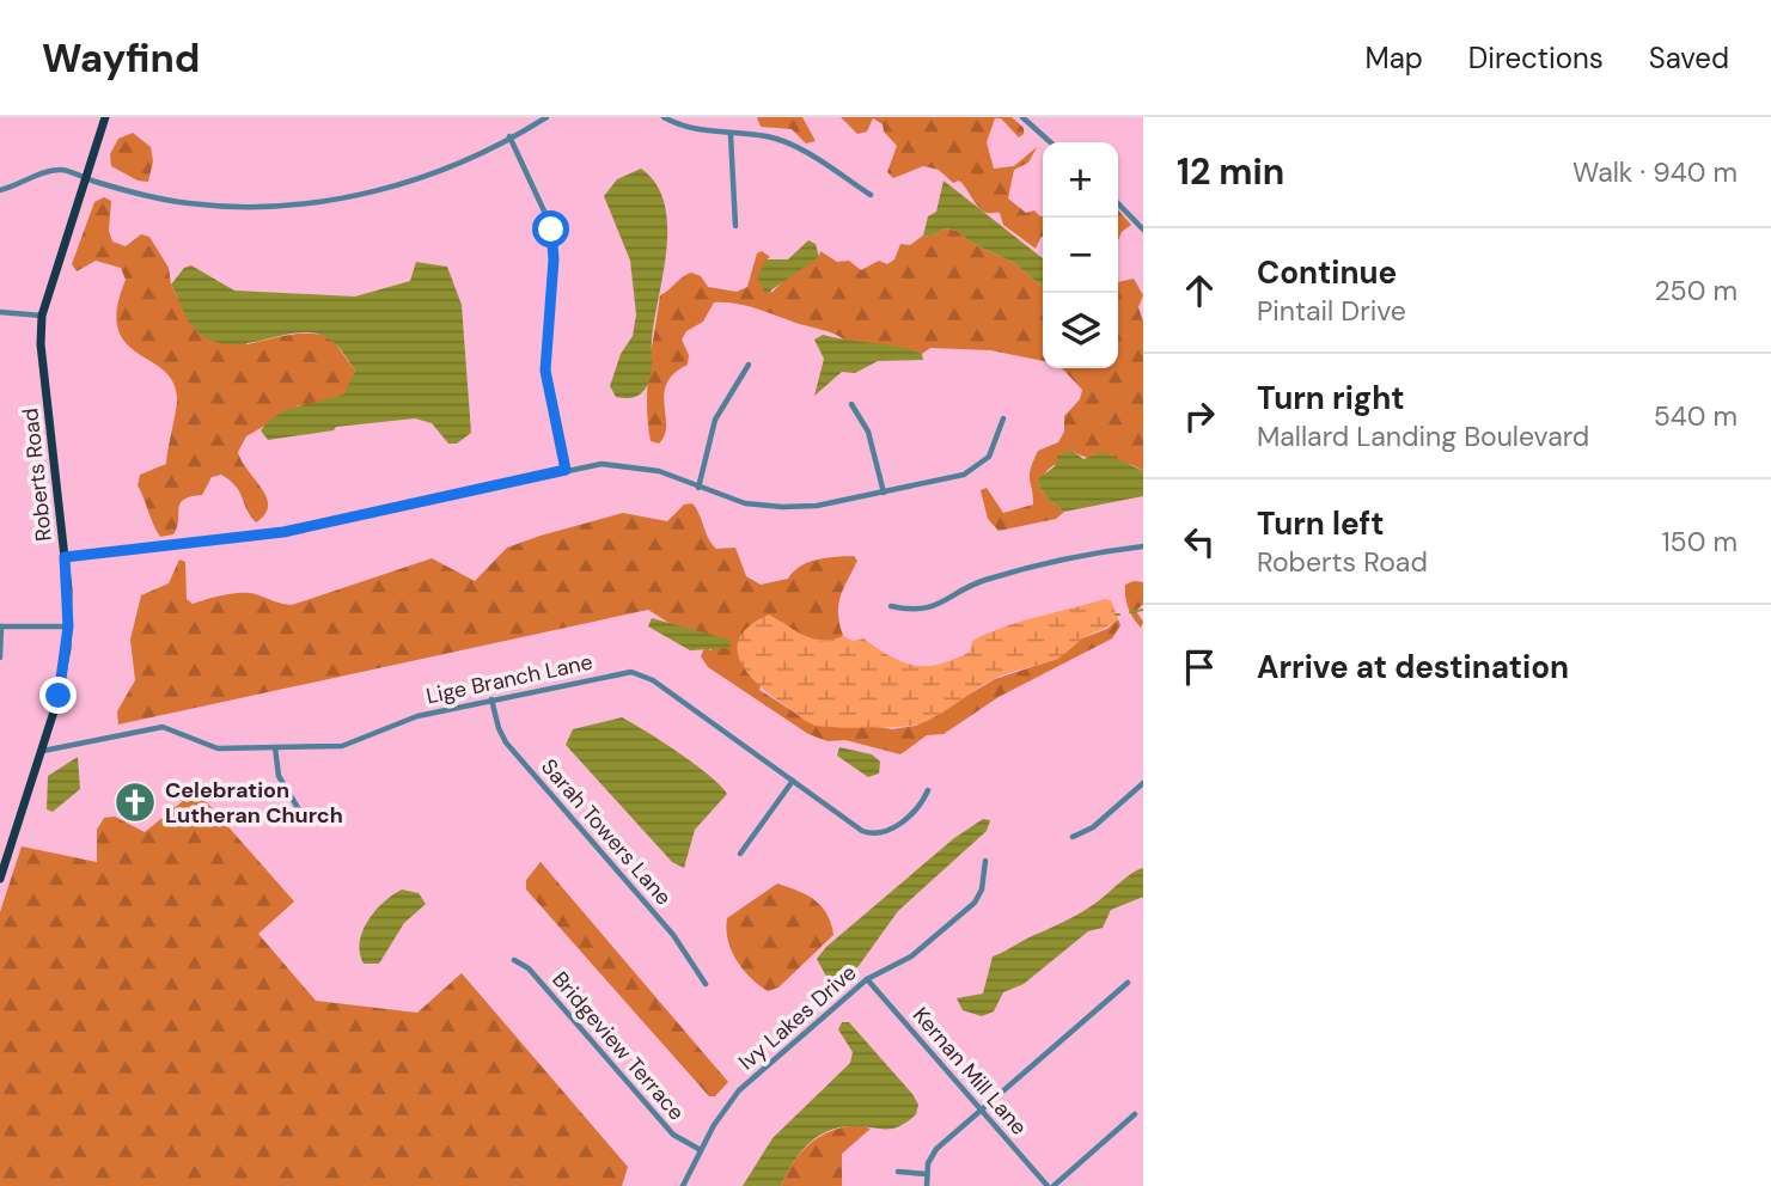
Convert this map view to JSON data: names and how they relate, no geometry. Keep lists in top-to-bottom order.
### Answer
{
  "streets": {
    "main road": ["Roberts Road"],
    "street": [
      "Lige Branch Lane",
      "Sarah Towers Lane",
      "Ivy Lakes Drive",
      "Bridgeview Terrace",
      "Kernan Mill Lane"
    ]
  },
  "crossings": [
    ["Roberts Road", "Lige Branch Lane"],
    ["Lige Branch Lane", "Sarah Towers Lane"],
    ["Ivy Lakes Drive", "Bridgeview Terrace"],
    ["Ivy Lakes Drive", "Kernan Mill Lane"]
  ],
  "places": {
    "church": ["Celebration Lutheran Church"]
  },
  "page": {
    "header": "Wayfind",
    "nav": ["Map", "Directions", "Saved"],
    "heading": ["12 min", "Walk · 940 m"],
    "map_buttons": ["+", "−"],
    "list": [
      ["Continue", "Pintail Drive", "250 m"],
      ["Turn right", "Mallard Landing Boulevard", "540 m"],
      ["Turn left", "Roberts Road", "150 m"],
      "Arrive at destination"
    ]
  }
}
